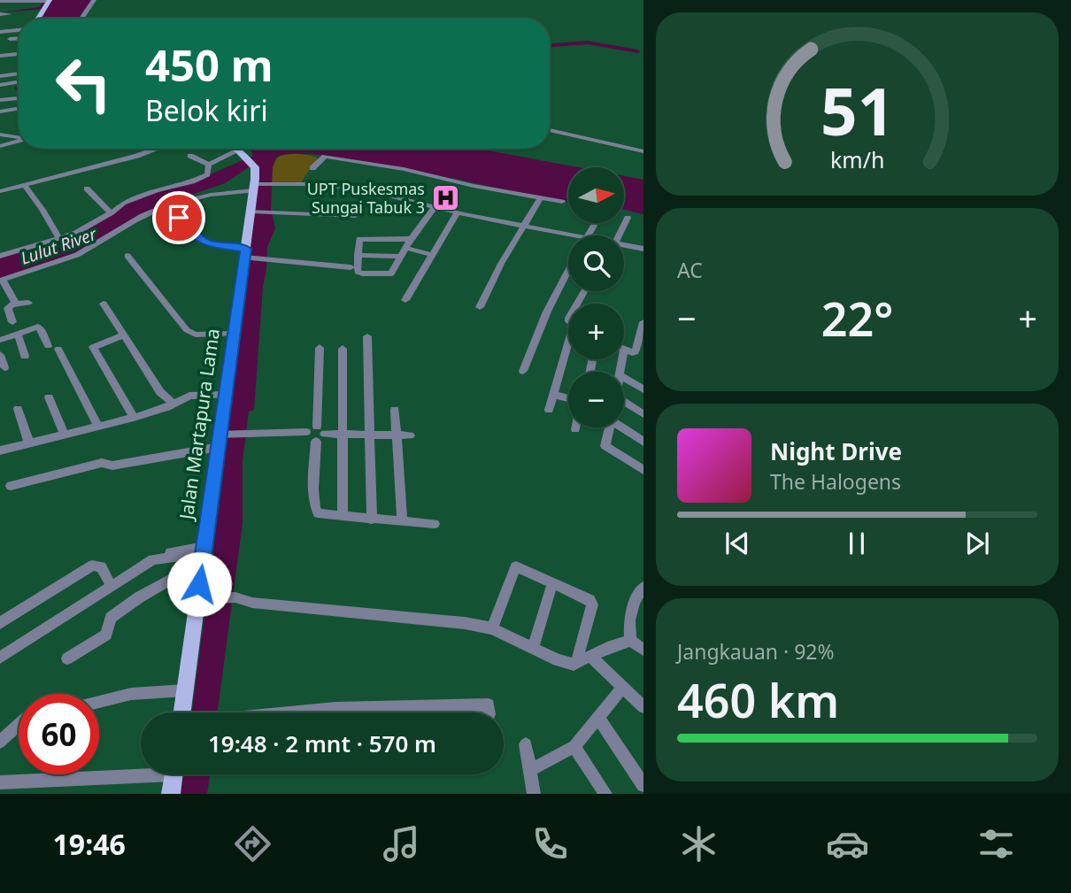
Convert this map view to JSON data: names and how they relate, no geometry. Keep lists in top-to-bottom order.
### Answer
{
  "streets": {
    "main road": ["Jalan Martapura Lama"]
  },
  "water": ["Lulut River"],
  "places": {
    "hospital": ["UPT Puskesmas Sungai Tabuk 3"]
  },
  "north": "right",
  "page": {
    "turn": ["450 m", "Belok kiri"],
    "map_buttons": ["+", "−"],
    "tile": [
      "AC",
      ["Jangkauan · 92%", "460 km"]
    ],
    "heat": ["−", "22°", "+"],
    "song": ["Night Drive", "The Halogens"],
    "limit": "60",
    "trip": "19:48 · 2 mnt · 570 m",
    "tabs": "19:46",
    "gauge": ["51", "km/h"]
  }
}
